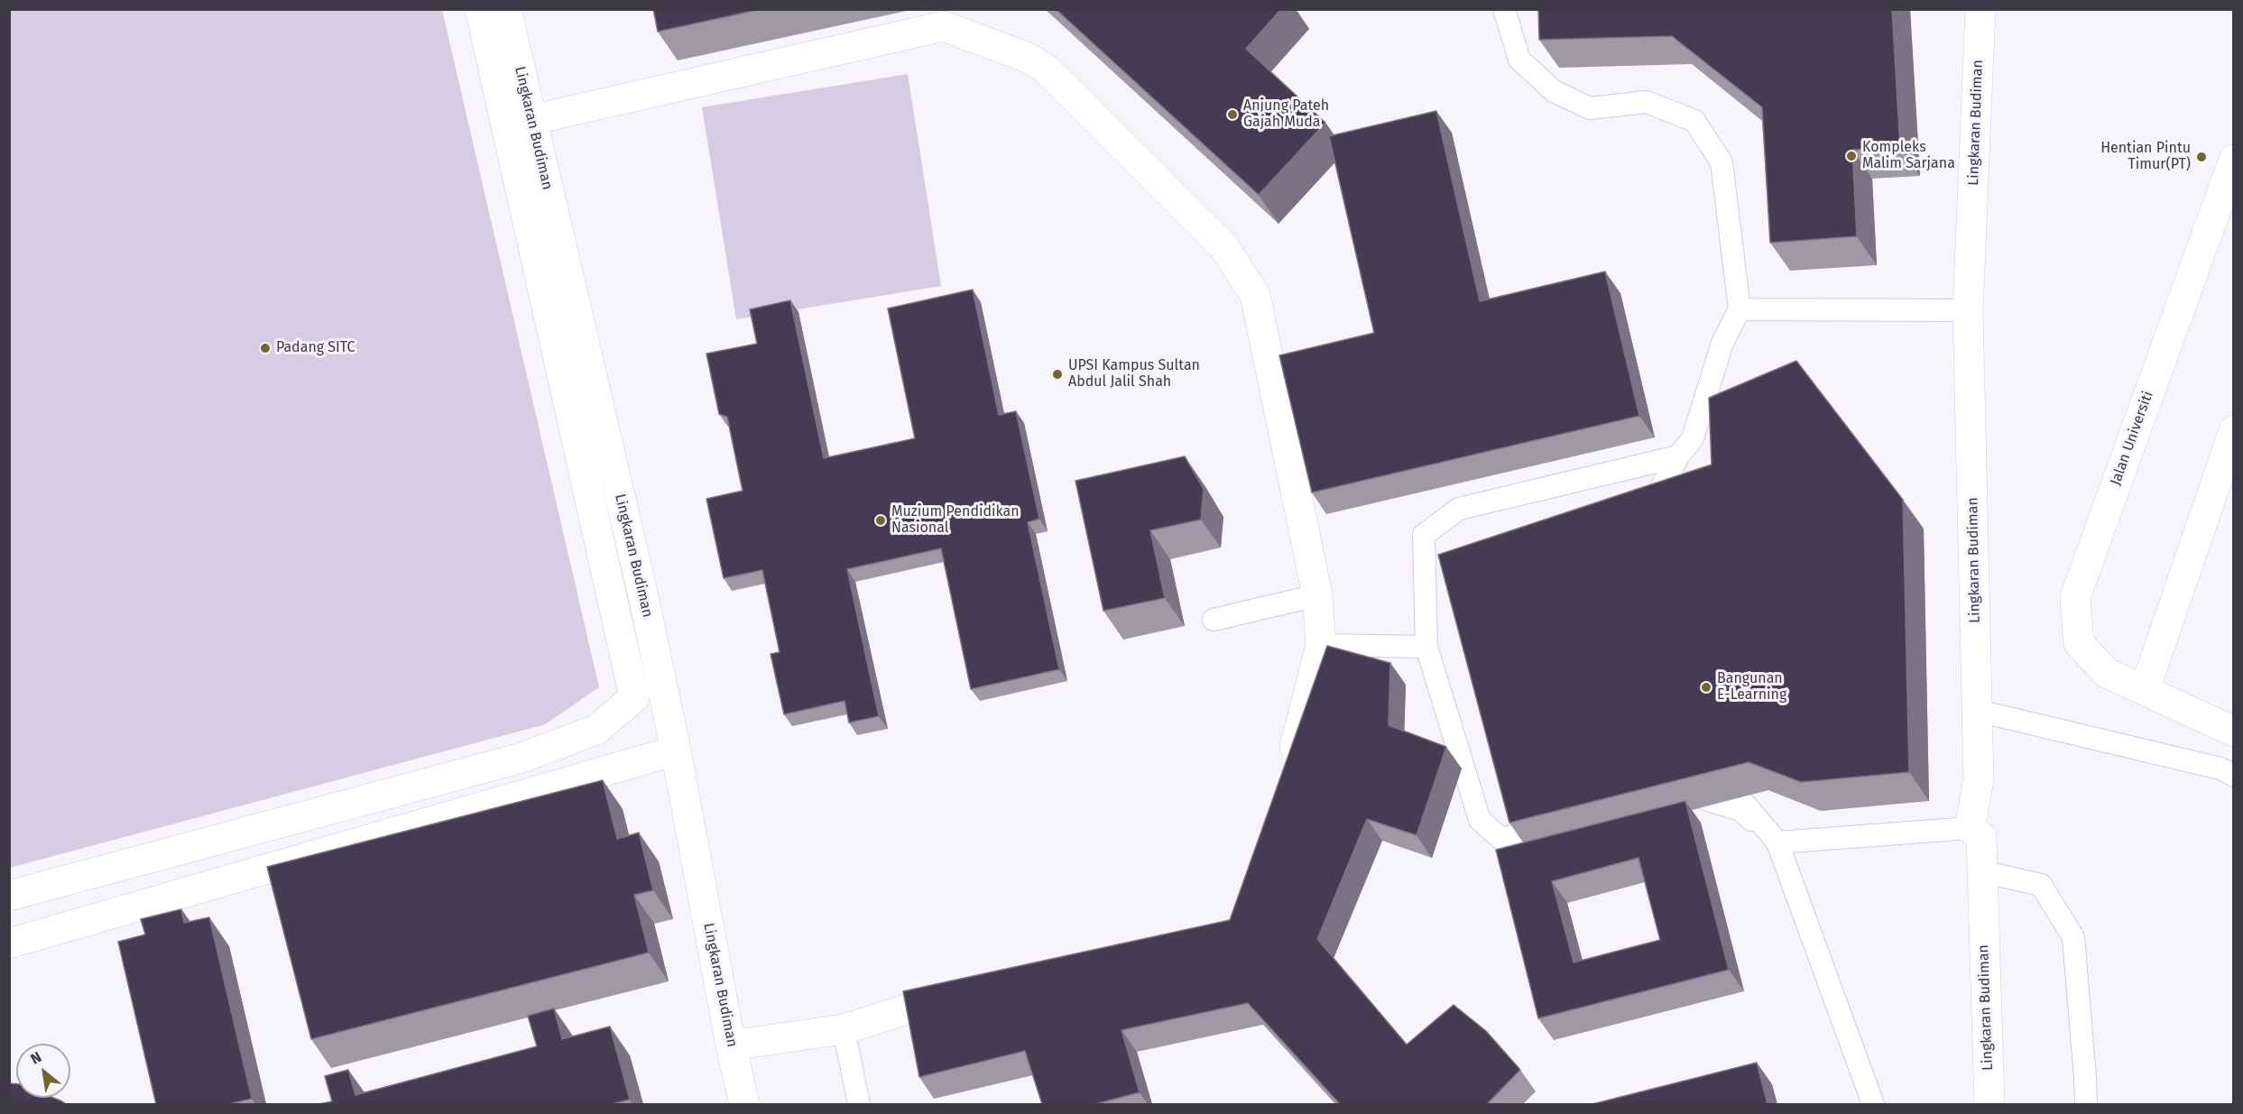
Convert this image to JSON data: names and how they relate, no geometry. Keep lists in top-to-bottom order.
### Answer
{
  "streets": {
    "street": ["Lingkaran Budiman", "Jalan Universiti"]
  },
  "places": [
    "Anjung Pateh Gajah Muda",
    "Kompleks Malim Sarjana",
    "Hentian Pintu Timur(PT)",
    "Padang SITC",
    "UPSI Kampus Sultan Abdul Jalil Shah",
    "Muzium Pendidikan Nasional",
    "Bangunan E-Learning"
  ],
  "north": "top left"
}
